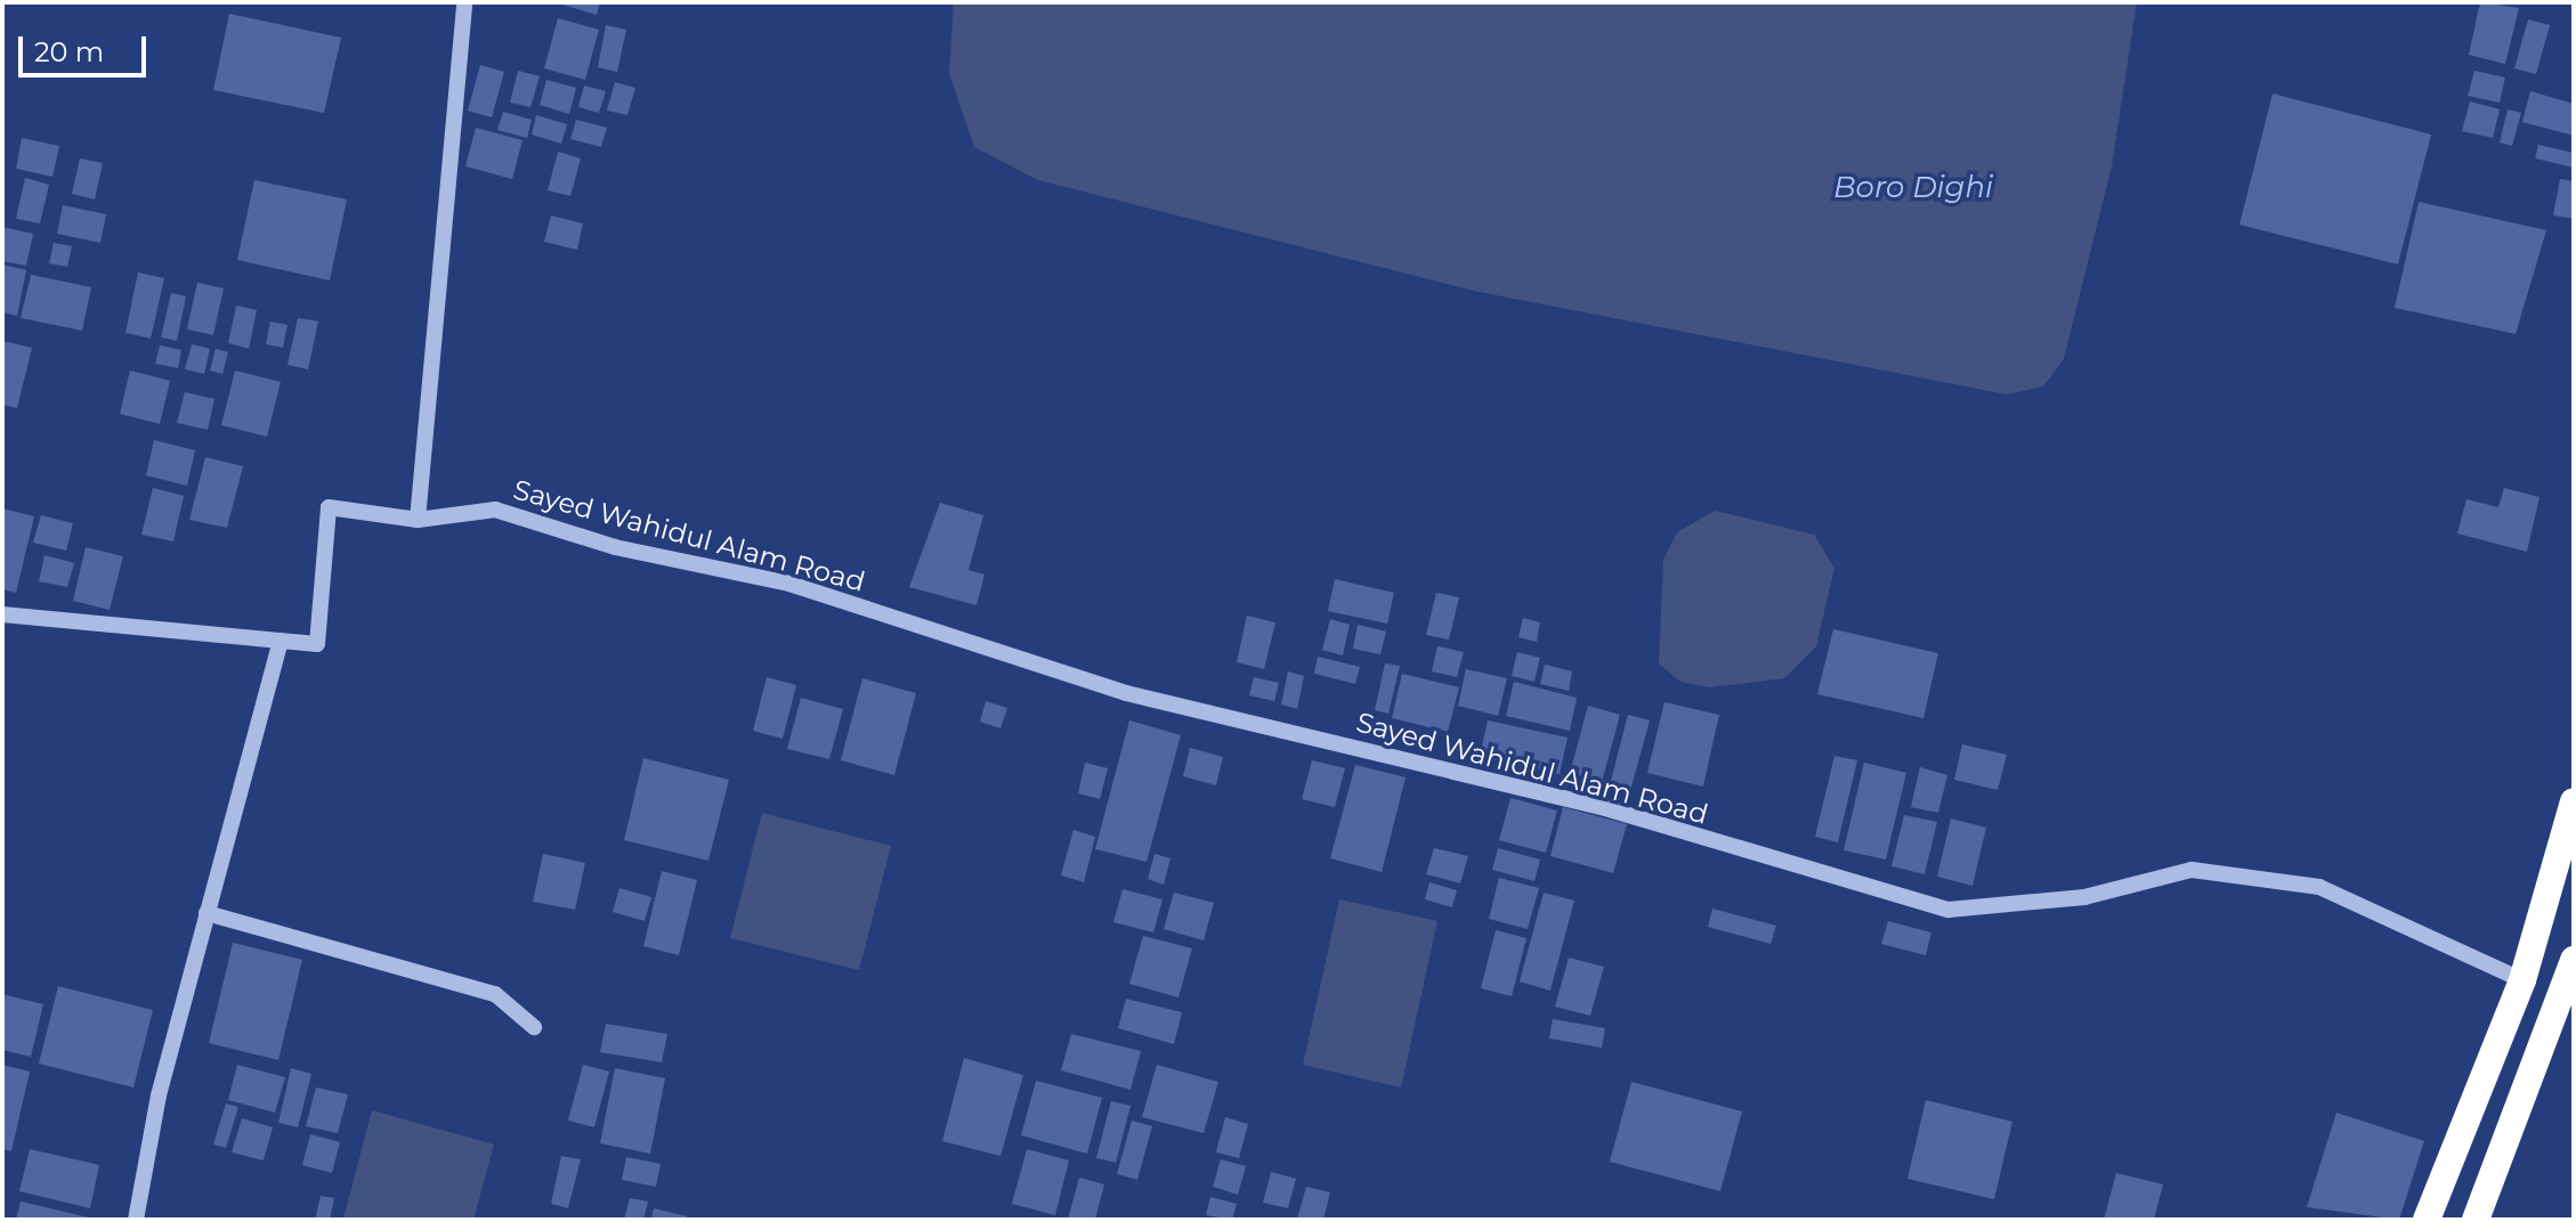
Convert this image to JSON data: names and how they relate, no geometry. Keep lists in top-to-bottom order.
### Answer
{
  "streets": {
    "street": ["Sayed Wahidul Alam Road"]
  },
  "water": ["Boro Dighi"],
  "scale_bar": "20 m"
}
